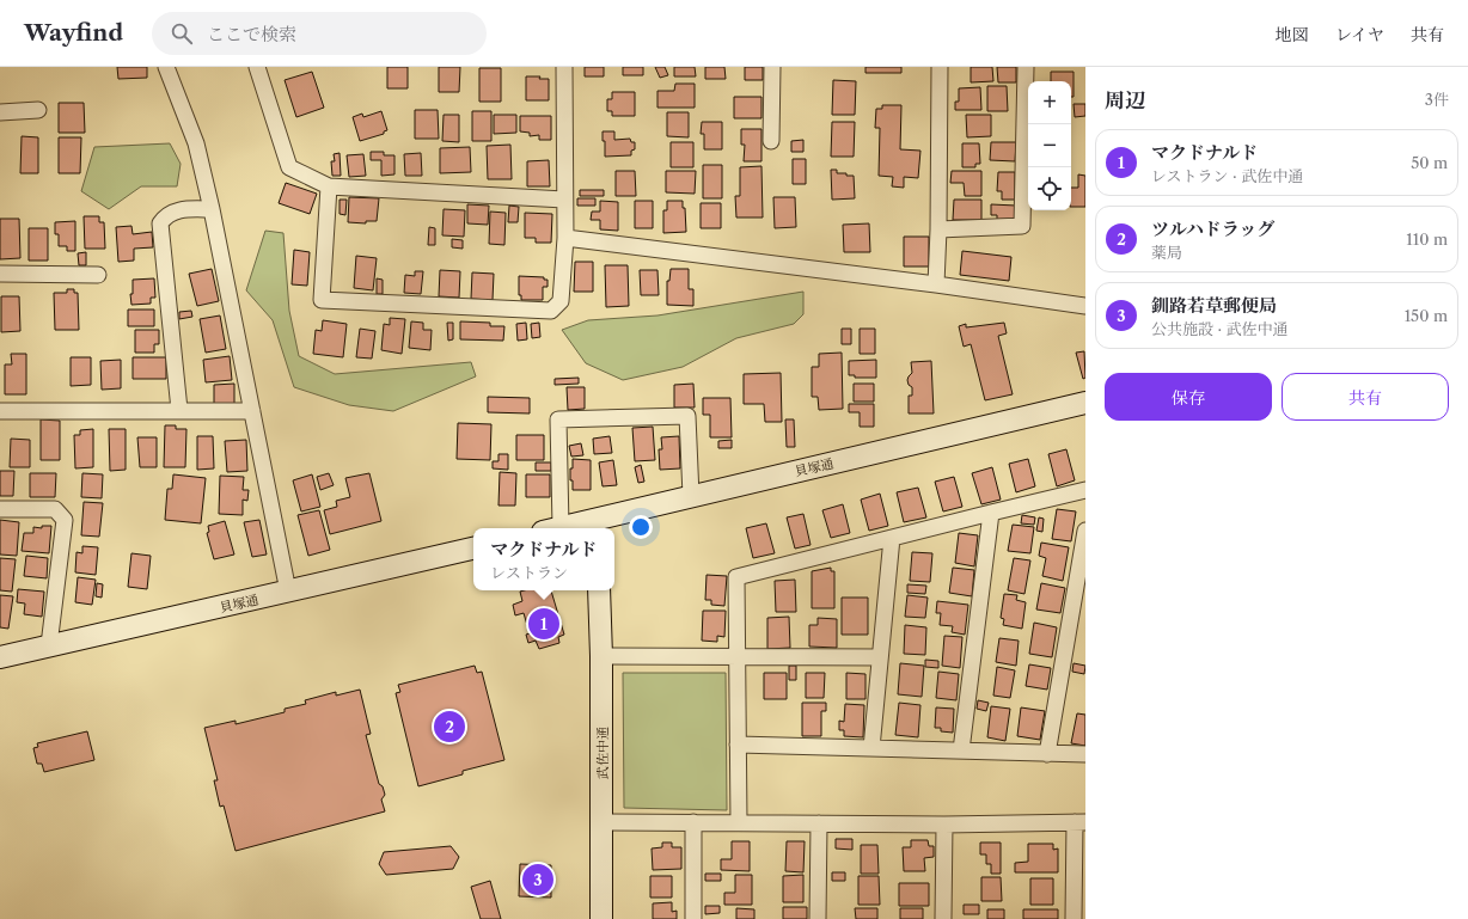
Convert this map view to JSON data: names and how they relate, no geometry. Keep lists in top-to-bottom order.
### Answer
{
  "streets": {
    "street": ["貝塚通", "武佐中通"]
  },
  "page": {
    "header": "Wayfind",
    "search": "ここで検索",
    "nav": ["地図", "レイヤ", "共有"],
    "heading": ["周辺", "3件"],
    "map_buttons": ["+", "−"],
    "list": [
      {
        "mark": "1",
        "name": "マクドナルド",
        "note": "レストラン · 武佐中通",
        "value": "50 m"
      },
      {
        "mark": "2",
        "name": "ツルハドラッグ",
        "note": "薬局",
        "value": "110 m"
      },
      {
        "mark": "3",
        "name": "釧路若草郵便局",
        "note": "公共施設 · 武佐中通",
        "value": "150 m"
      }
    ],
    "buttons": ["保存", "共有"],
    "popup": ["マクドナルド", "レストラン"],
    "pins": ["1", "2", "3"]
  }
}
